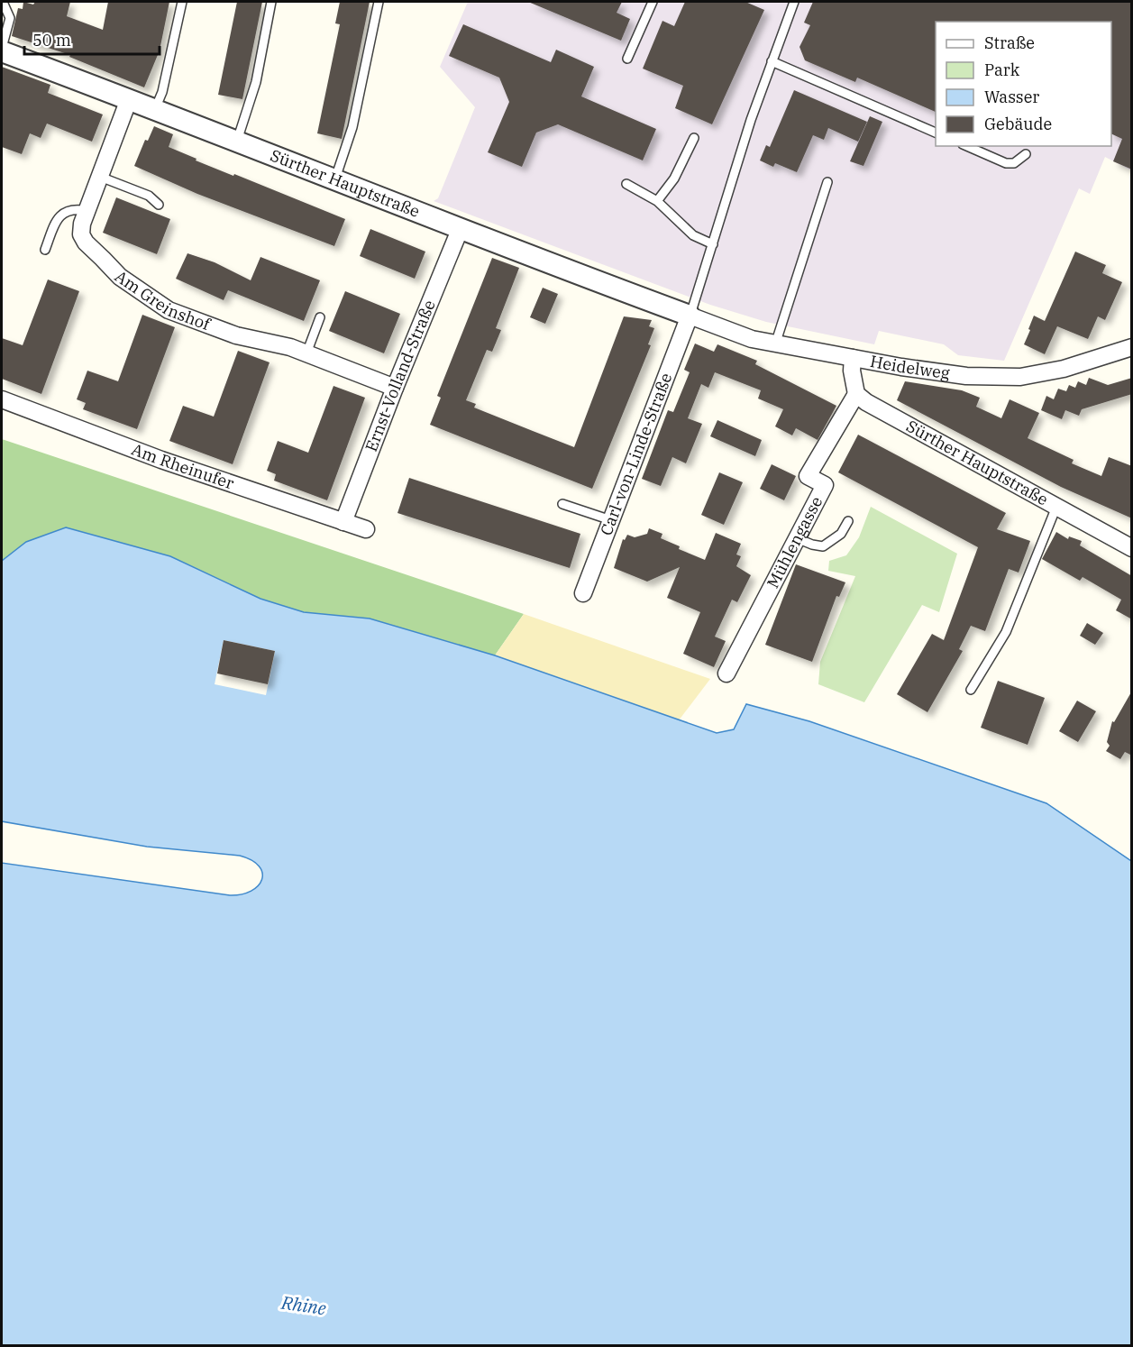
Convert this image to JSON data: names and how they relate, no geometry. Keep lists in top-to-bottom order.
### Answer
{
  "streets": {
    "street": [
      "Sürther Hauptstraße",
      "Am Greinshof",
      "Heidelweg",
      "Ernst-Volland-Straße",
      "Carl-von-Linde-Straße",
      "Am Rheinufer",
      "Mühlengasse"
    ]
  },
  "crossings": [
    ["Sürther Hauptstraße", "Am Greinshof"],
    ["Sürther Hauptstraße", "Heidelweg"],
    ["Sürther Hauptstraße", "Ernst-Volland-Straße"],
    ["Sürther Hauptstraße", "Carl-von-Linde-Straße"],
    ["Sürther Hauptstraße", "Mühlengasse"],
    ["Am Greinshof", "Ernst-Volland-Straße"],
    ["Heidelweg", "Carl-von-Linde-Straße"],
    ["Ernst-Volland-Straße", "Am Rheinufer"]
  ],
  "water": ["Rhine"],
  "legend": [
    "Straße",
    "Park",
    "Wasser",
    "Gebäude"
  ],
  "scale_bar": "50 m"
}
